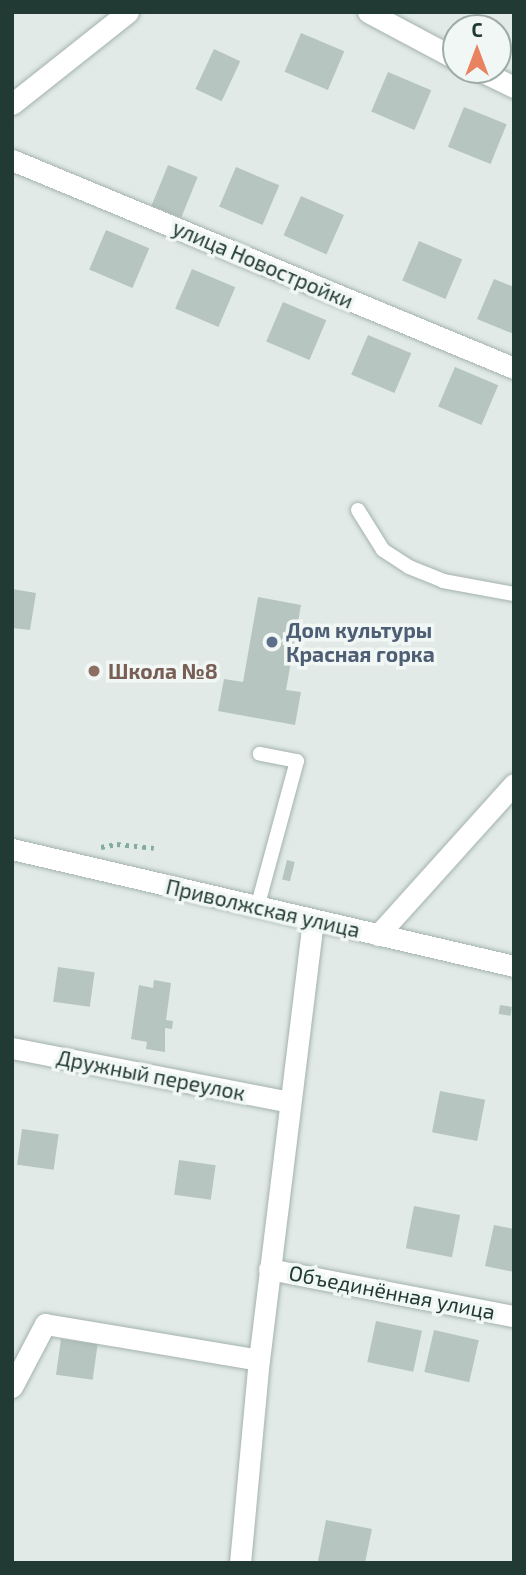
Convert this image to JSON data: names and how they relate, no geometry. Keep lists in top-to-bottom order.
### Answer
{
  "streets": {
    "street": [
      "улица Новостройки",
      "Приволжская улица",
      "Дружный переулок",
      "Объединённая улица"
    ]
  },
  "places": ["Дом культуры Красная горка", "Школа №8"],
  "north": "top"
}
